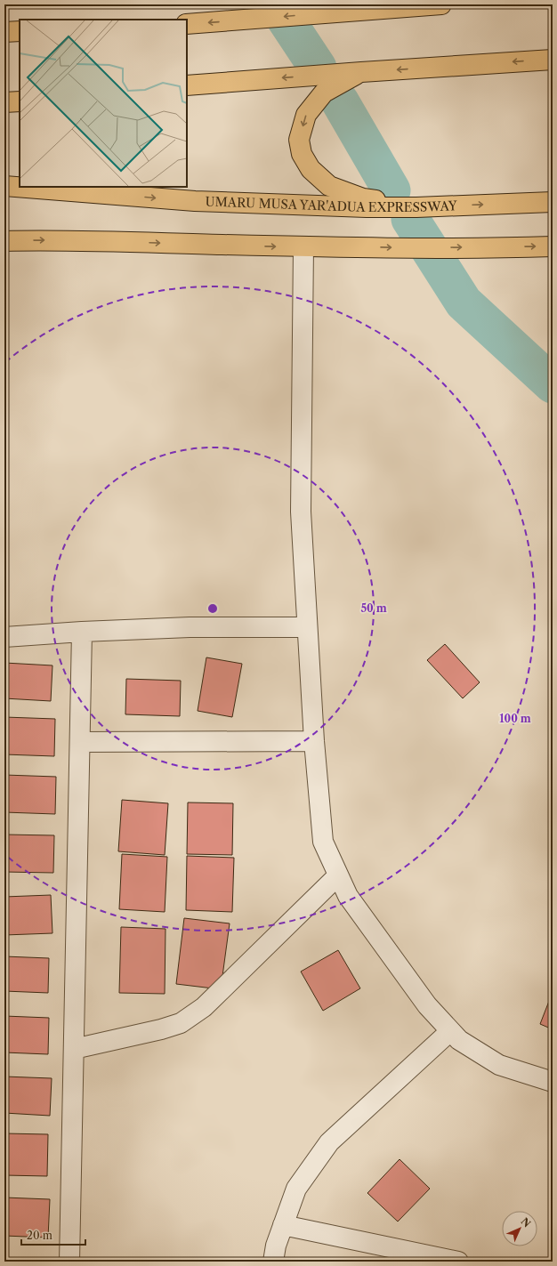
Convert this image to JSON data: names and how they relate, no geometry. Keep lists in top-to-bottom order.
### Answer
{
  "streets": {
    "highway": ["UMARU MUSA YAR'ADUA EXPRESSWAY"]
  },
  "scale_bar": "20 m",
  "north": "top right",
  "rings": ["50 m", "100 m"]
}
